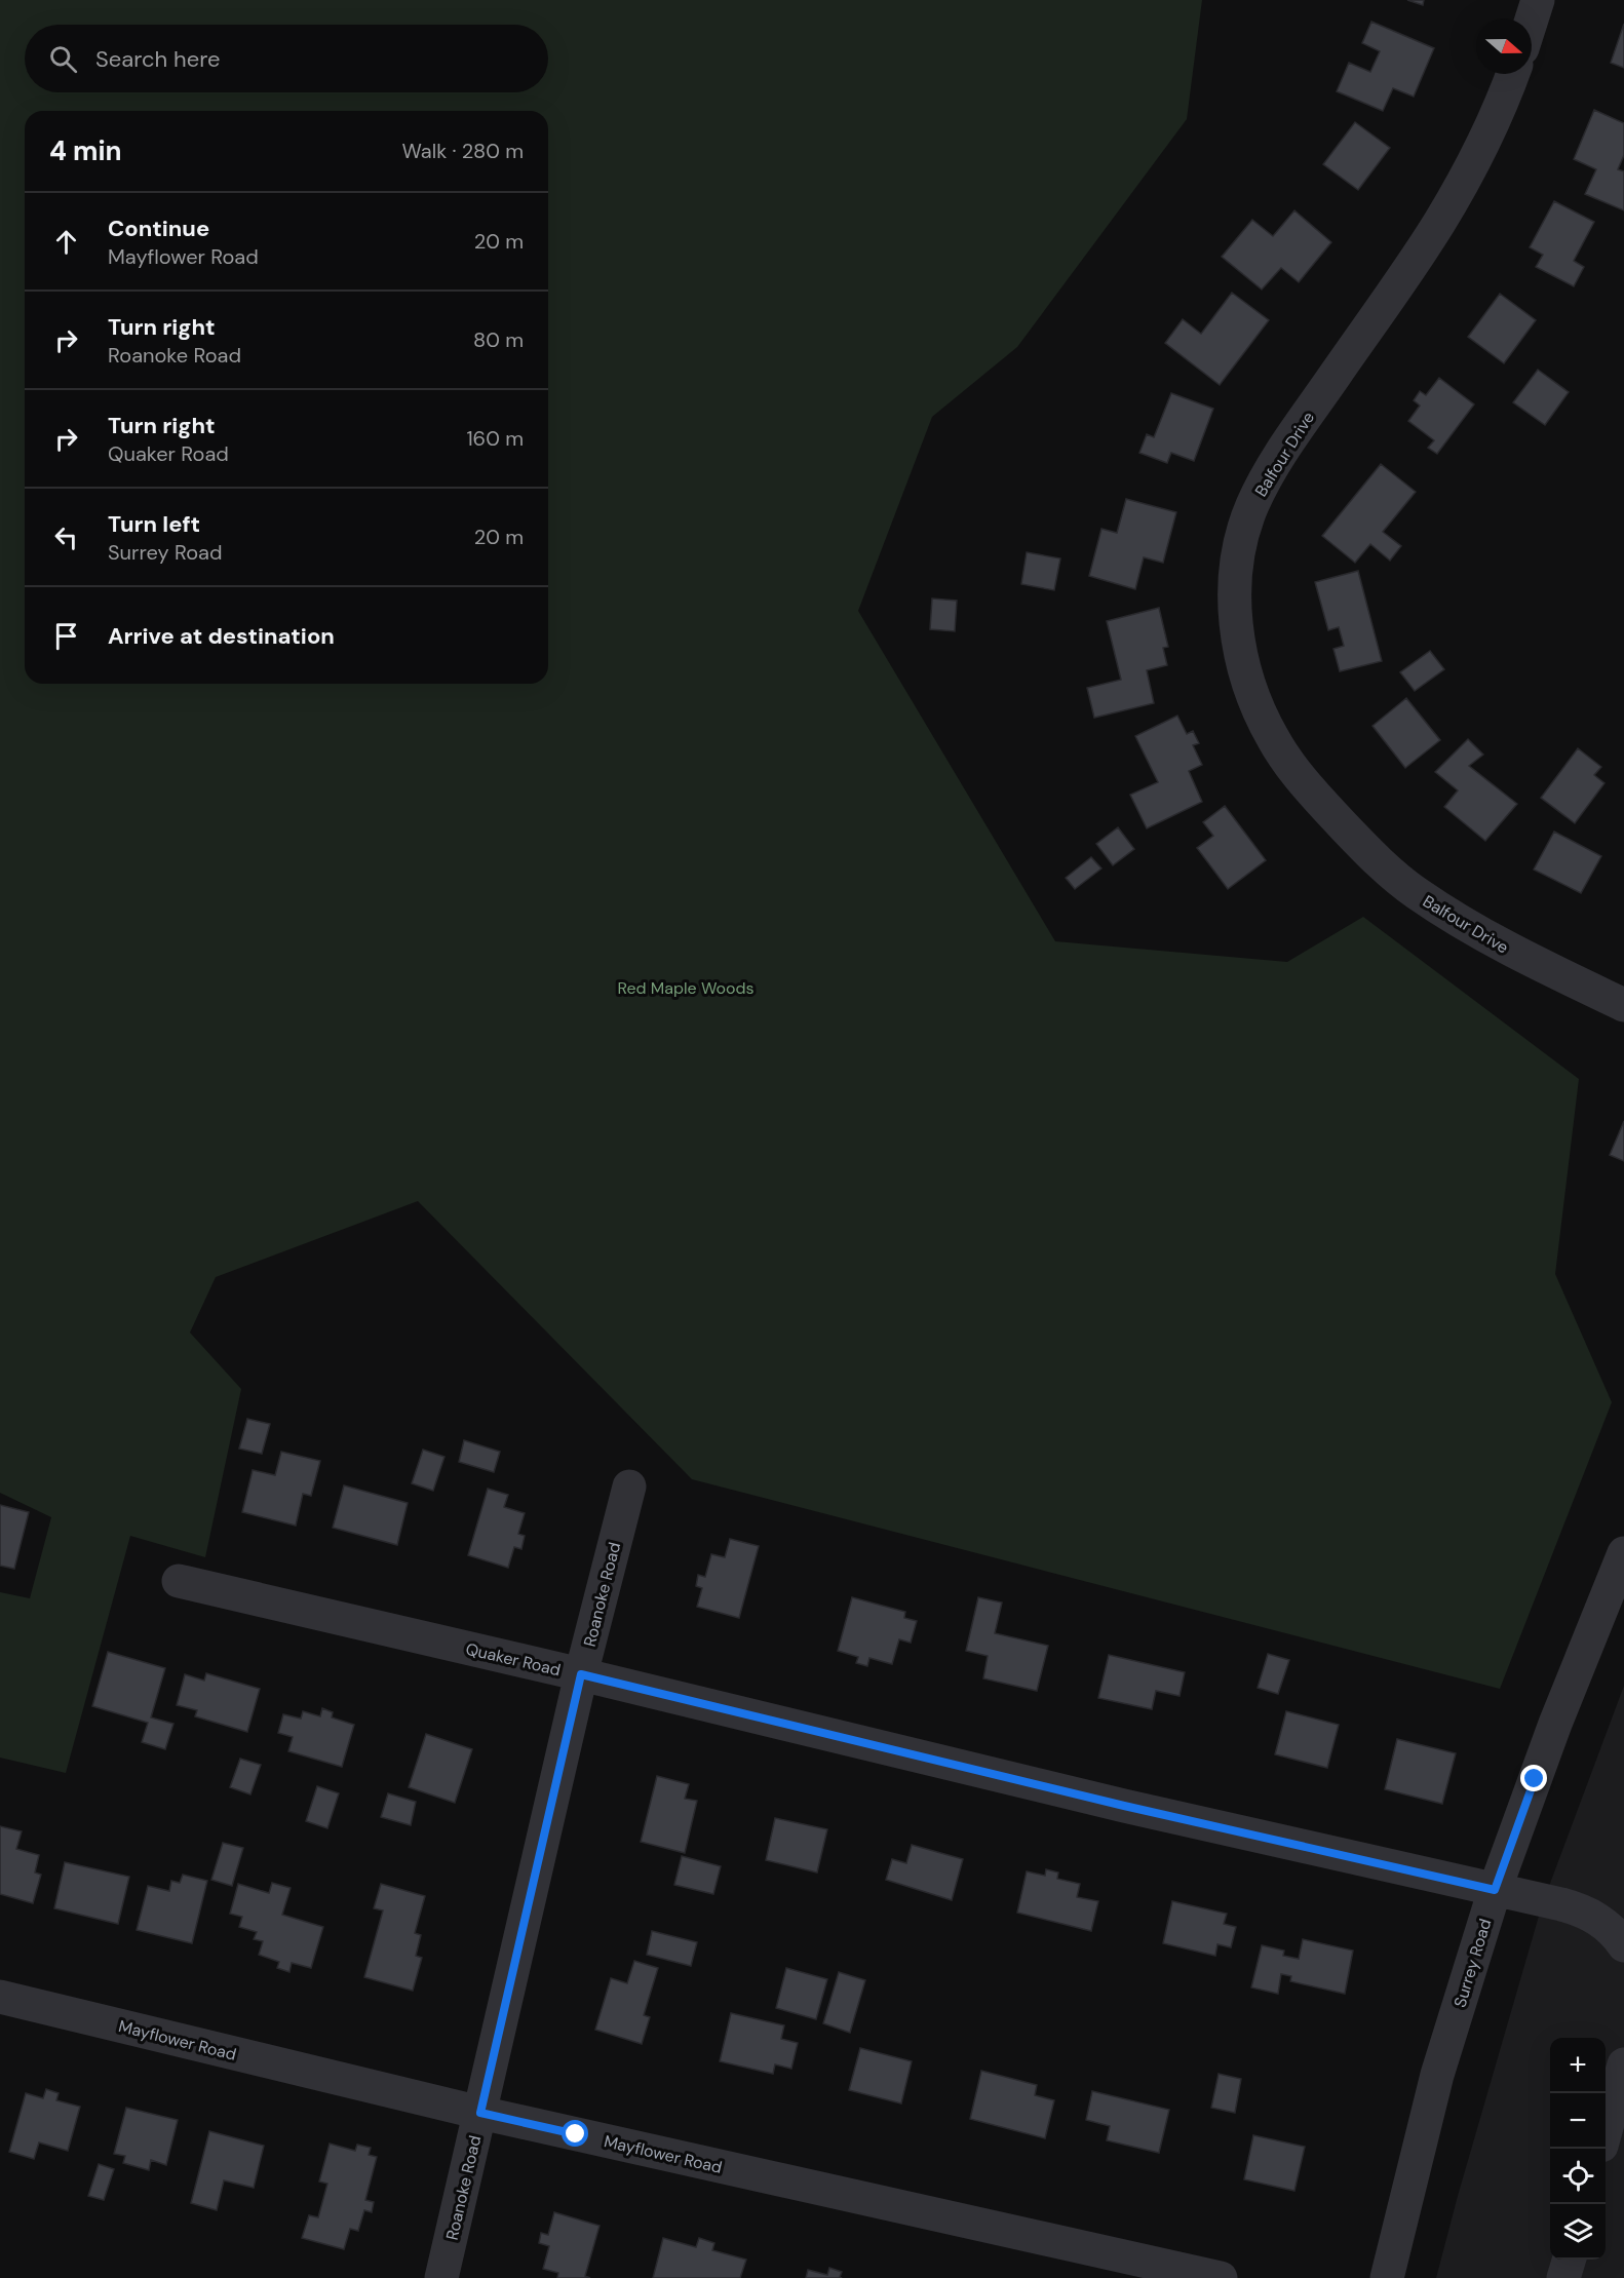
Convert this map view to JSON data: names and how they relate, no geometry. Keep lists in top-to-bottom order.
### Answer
{
  "streets": {
    "street": [
      "Balfour Drive",
      "Roanoke Road",
      "Quaker Road",
      "Surrey Road",
      "Mayflower Road"
    ]
  },
  "crossings": [
    ["Roanoke Road", "Quaker Road"],
    ["Roanoke Road", "Mayflower Road"],
    ["Quaker Road", "Surrey Road"]
  ],
  "parks": ["Red Maple Woods"],
  "north": "right",
  "page": {
    "search": "Search here",
    "heading": ["4 min", "Walk · 280 m"],
    "list": [
      ["Continue", "Mayflower Road", "20 m"],
      ["Turn right", "Roanoke Road", "80 m"],
      ["Turn right", "Quaker Road", "160 m"],
      ["Turn left", "Surrey Road", "20 m"],
      "Arrive at destination"
    ],
    "map_buttons": ["+", "−"]
  }
}
